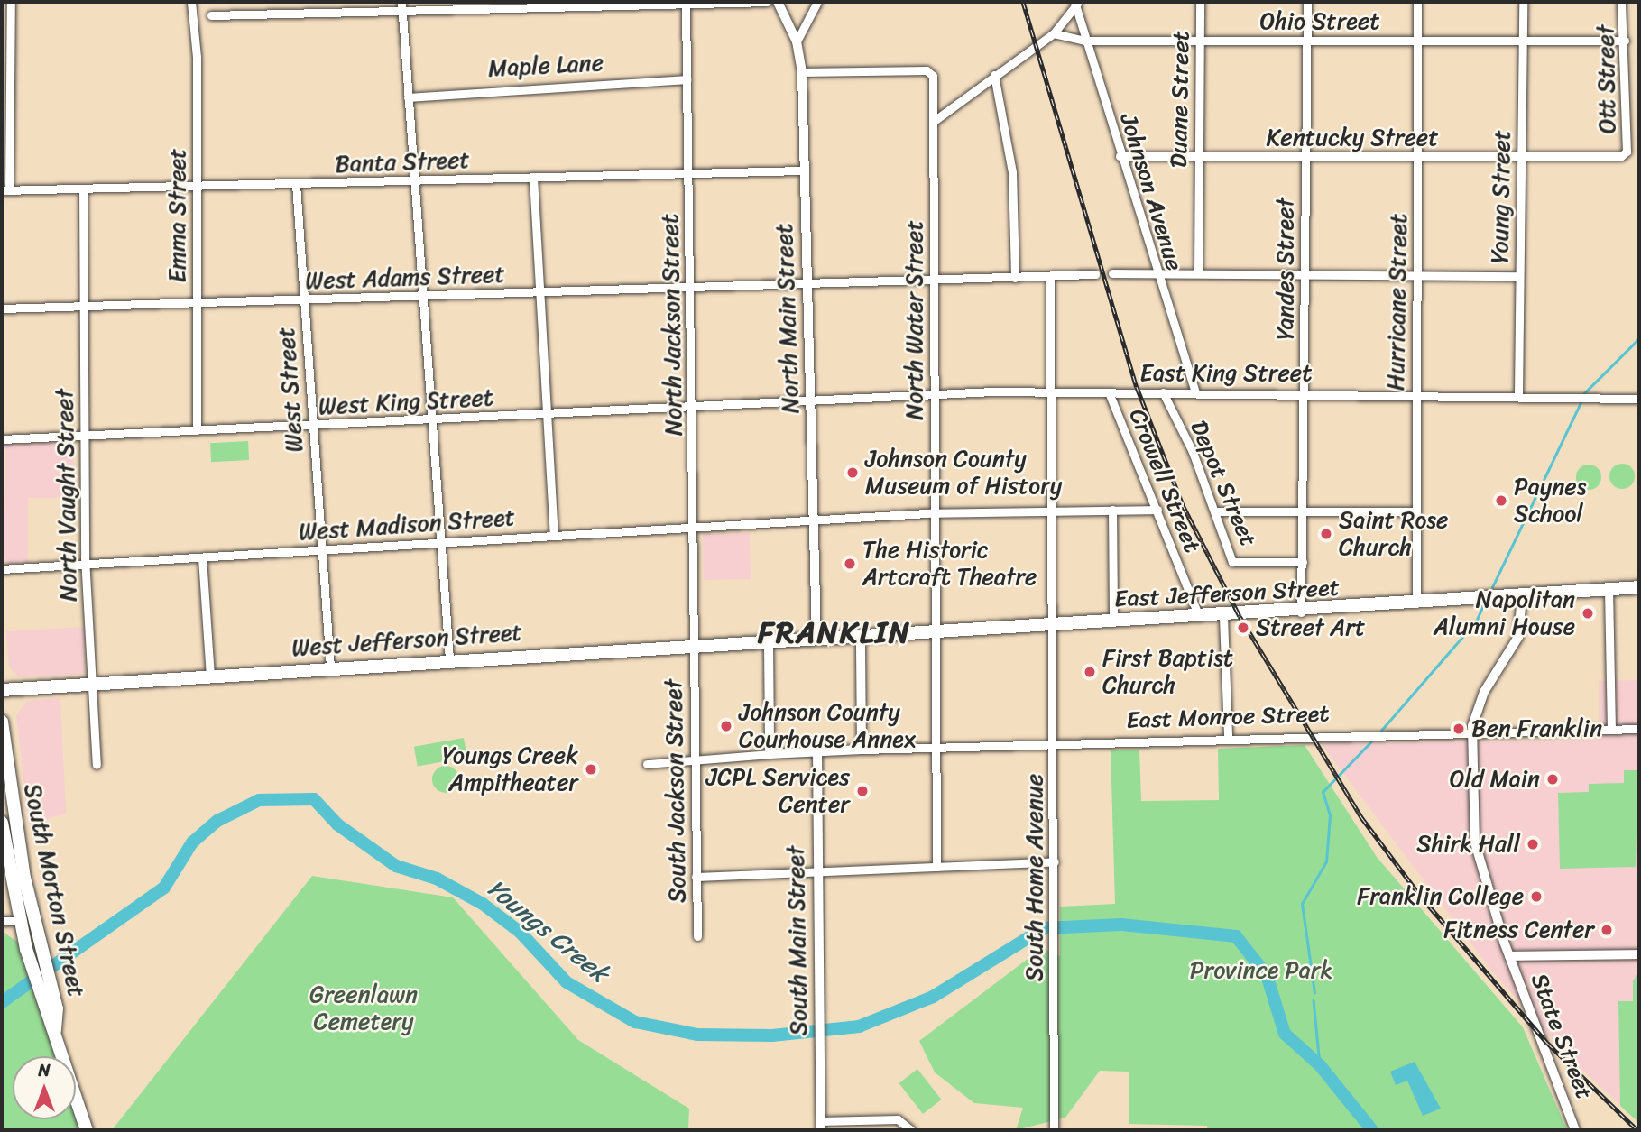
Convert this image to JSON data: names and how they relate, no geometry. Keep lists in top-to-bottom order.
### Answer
{
  "streets": {
    "main road": ["East Jefferson Street", "West Jefferson Street", "South Morton Street"],
    "street": [
      "Ohio Street",
      "Maple Lane",
      "Ott Street",
      "Duane Street",
      "Kentucky Street",
      "Banta Street",
      "Johnson Avenue",
      "Young Street",
      "Emma Street",
      "Yandes Street",
      "West Adams Street",
      "Hurricane Street",
      "North Main Street",
      "North Water Street",
      "North Jackson Street",
      "East King Street",
      "West Street",
      "West King Street",
      "Crowell Street",
      "Depot Street",
      "North Vaught Street",
      "West Madison Street",
      "East Monroe Street",
      "South Jackson Street",
      "South Home Avenue",
      "South Main Street",
      "State Street"
    ]
  },
  "crossings": [
    ["Ohio Street", "Ott Street"],
    ["Ohio Street", "Duane Street"],
    ["Ohio Street", "Johnson Avenue"],
    ["Ohio Street", "Young Street"],
    ["Ohio Street", "Yandes Street"],
    ["Ohio Street", "Hurricane Street"],
    ["Maple Lane", "North Jackson Street"],
    ["Ott Street", "Kentucky Street"],
    ["Duane Street", "Kentucky Street"],
    ["Kentucky Street", "Johnson Avenue"],
    ["Kentucky Street", "Young Street"],
    ["Kentucky Street", "Yandes Street"],
    ["Kentucky Street", "Hurricane Street"],
    ["Banta Street", "Emma Street"],
    ["Banta Street", "North Main Street"],
    ["Banta Street", "North Jackson Street"],
    ["Banta Street", "West Street"],
    ["Banta Street", "North Vaught Street"],
    ["Johnson Avenue", "East King Street"],
    ["Young Street", "East King Street"],
    ["Emma Street", "West Adams Street"],
    ["Emma Street", "West King Street"],
    ["Yandes Street", "East King Street"],
    ["Yandes Street", "Depot Street"],
    ["Yandes Street", "East Jefferson Street"],
    ["West Adams Street", "North Main Street"],
    ["West Adams Street", "North Water Street"],
    ["West Adams Street", "North Jackson Street"],
    ["West Adams Street", "West Street"],
    ["West Adams Street", "North Vaught Street"],
    ["West Adams Street", "South Home Avenue"],
    ["Hurricane Street", "East King Street"],
    ["Hurricane Street", "East Jefferson Street"],
    ["North Main Street", "North Water Street"],
    ["North Main Street", "East King Street"],
    ["North Main Street", "West King Street"],
    ["North Main Street", "West Madison Street"],
    ["North Main Street", "East Jefferson Street"],
    ["North Main Street", "West Jefferson Street"],
    ["North Water Street", "East King Street"],
    ["North Water Street", "West Madison Street"],
    ["North Water Street", "East Jefferson Street"],
    ["North Water Street", "East Monroe Street"],
    ["North Jackson Street", "West King Street"],
    ["North Jackson Street", "West Madison Street"],
    ["North Jackson Street", "West Jefferson Street"],
    ["North Jackson Street", "South Jackson Street"],
    ["East King Street", "West King Street"],
    ["East King Street", "Crowell Street"],
    ["East King Street", "Depot Street"],
    ["East King Street", "South Home Avenue"],
    ["West Street", "West King Street"],
    ["West Street", "West Madison Street"],
    ["West Street", "West Jefferson Street"],
    ["West King Street", "North Vaught Street"],
    ["Crowell Street", "West Madison Street"],
    ["Crowell Street", "East Jefferson Street"],
    ["North Vaught Street", "West Madison Street"],
    ["North Vaught Street", "West Jefferson Street"],
    ["West Madison Street", "South Home Avenue"],
    ["East Jefferson Street", "West Jefferson Street"],
    ["East Jefferson Street", "South Home Avenue"],
    ["East Jefferson Street", "State Street"],
    ["West Jefferson Street", "South Jackson Street"],
    ["East Monroe Street", "South Home Avenue"],
    ["East Monroe Street", "South Main Street"],
    ["East Monroe Street", "State Street"]
  ],
  "districts": ["FRANKLIN"],
  "water": ["Youngs Creek"],
  "parks": ["Province Park", "Greenlawn Cemetery"],
  "places": [
    "Johnson County Museum of History",
    "Paynes School",
    "Saint Rose Church",
    "The Historic Artcraft Theatre",
    "Napolitan Alumni House",
    "Street Art",
    "First Baptist Church",
    "Johnson County Courhouse Annex",
    "Ben Franklin",
    "Youngs Creek Ampitheater",
    "Old Main",
    "JCPL Services Center",
    "Shirk Hall",
    "Franklin College",
    "Fitness Center"
  ],
  "north": "top"
}
